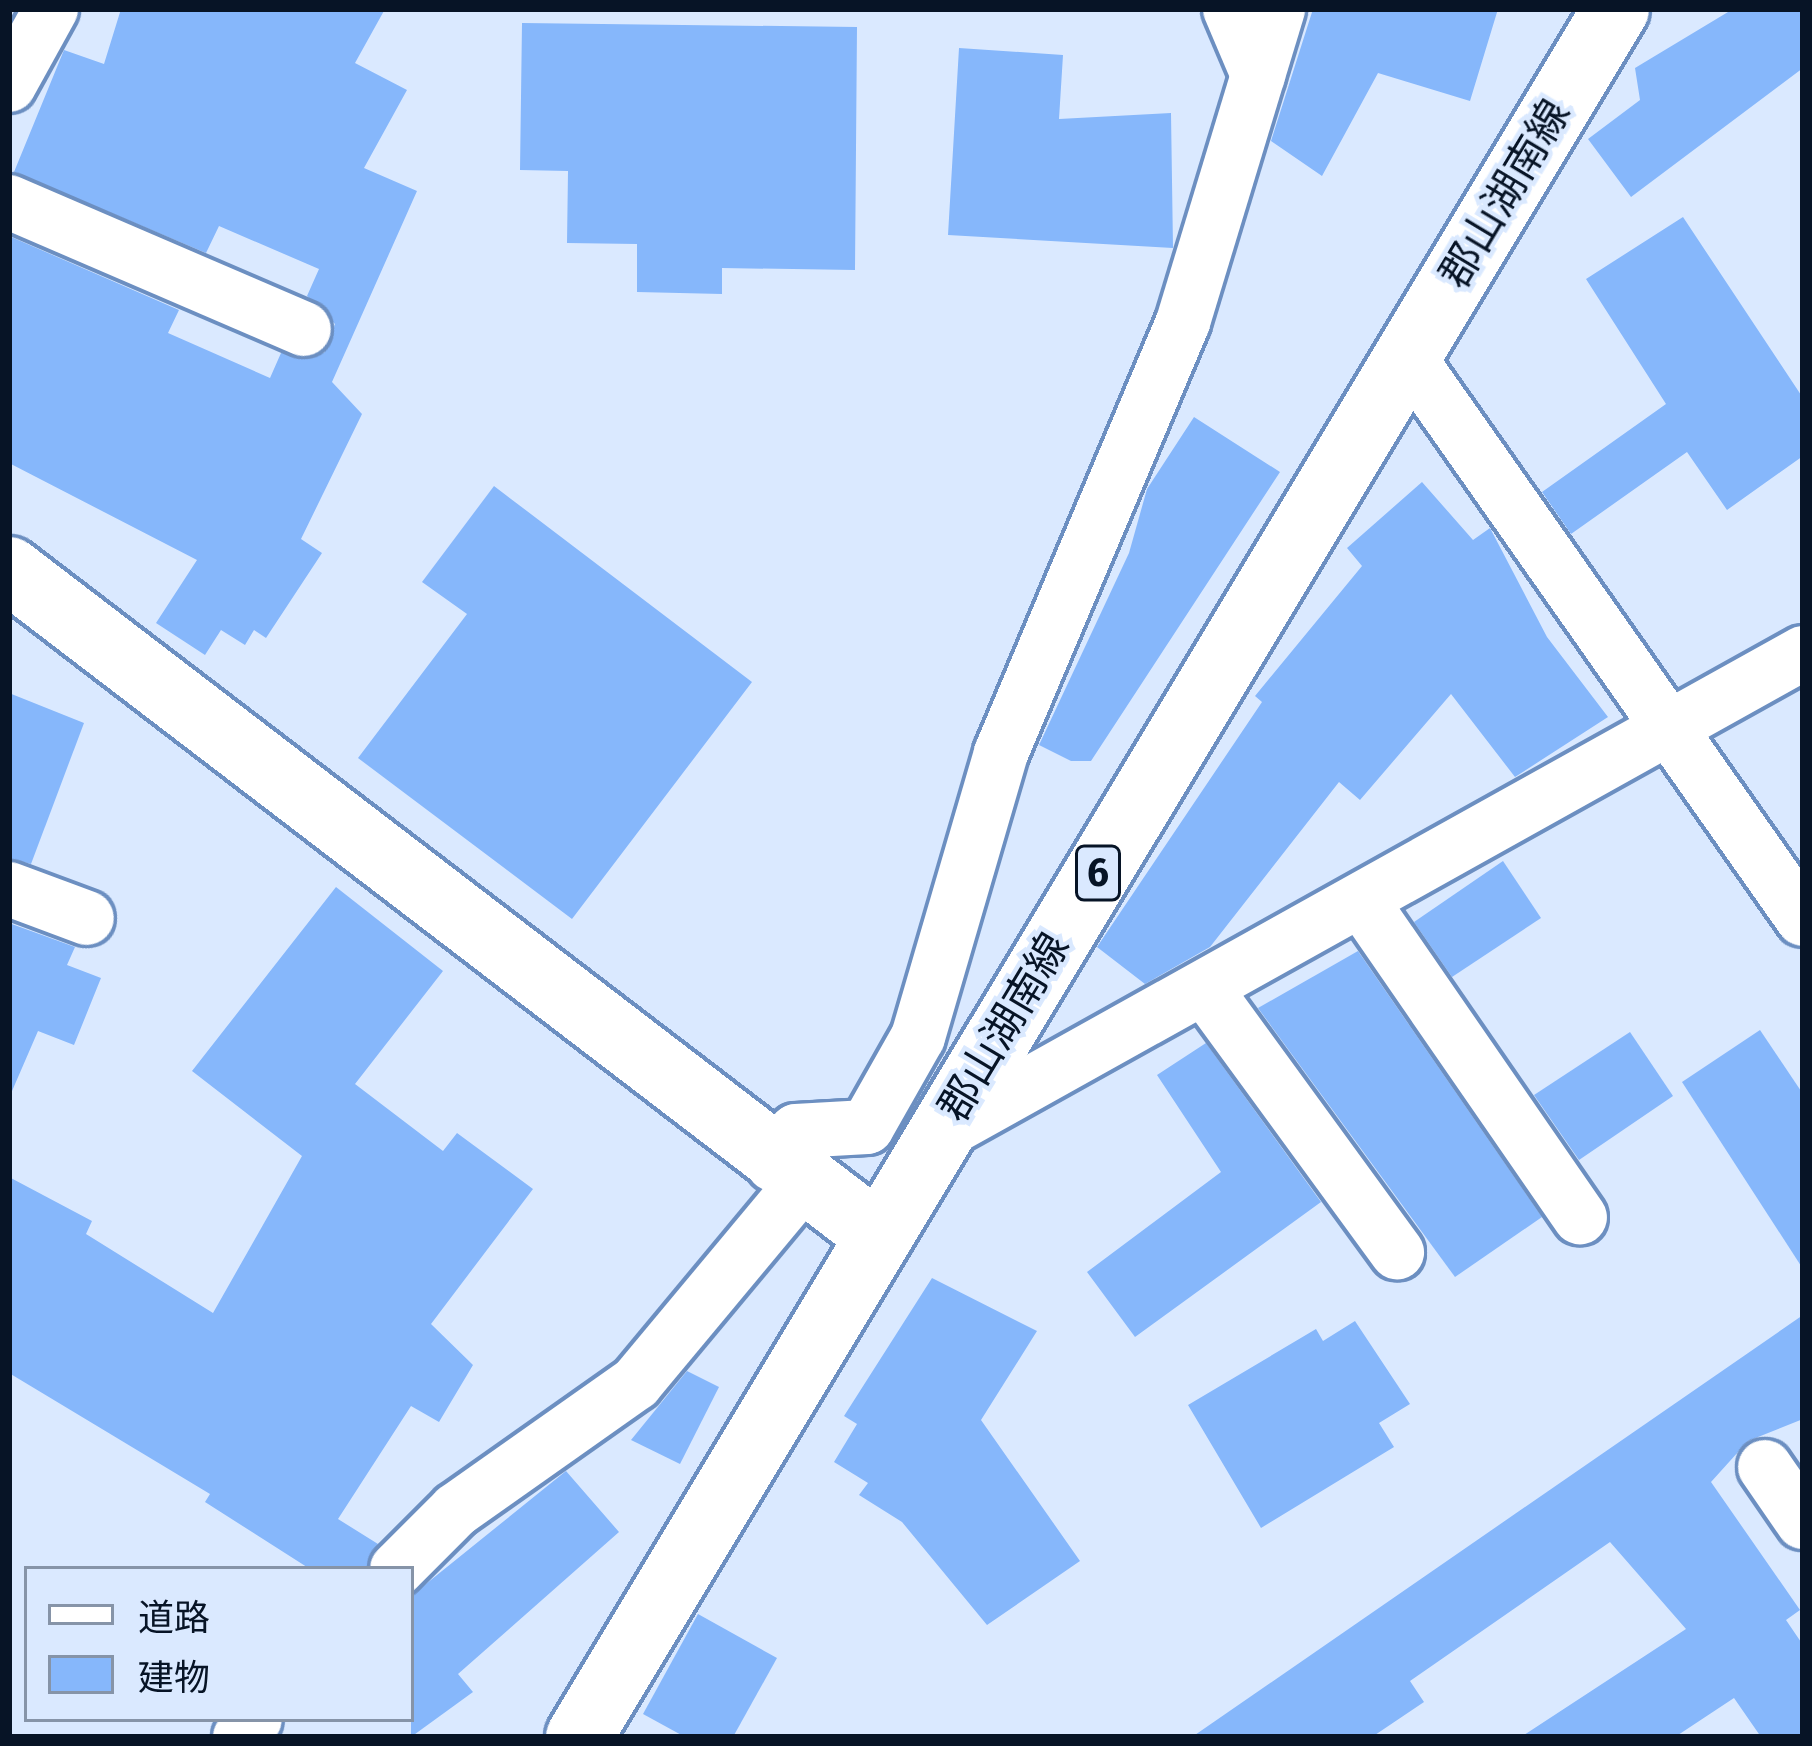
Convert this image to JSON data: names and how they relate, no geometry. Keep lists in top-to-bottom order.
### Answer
{
  "streets": {
    "main road": ["郡山湖南線", "6"]
  },
  "legend": ["道路", "建物"]
}
